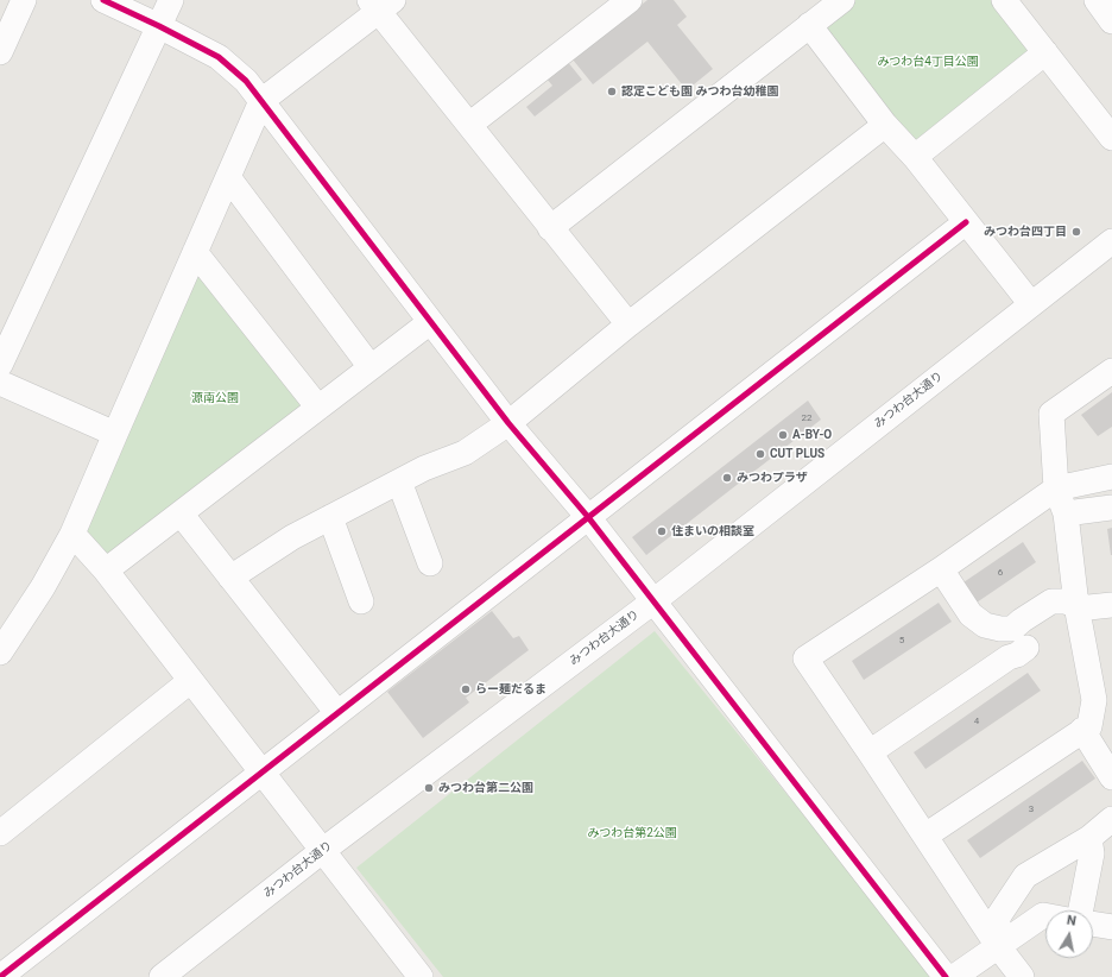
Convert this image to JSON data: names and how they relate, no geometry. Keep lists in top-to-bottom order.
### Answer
{
  "streets": {
    "street": ["みつわ台大通り"]
  },
  "parks": ["みつわ台4丁目公園", "源南公園", "みつわ台第2公園"],
  "places": [
    "認定こども園 みつわ台幼稚園",
    "みつわ台四丁目",
    "A-BY-O",
    "CUT PLUS",
    "みつわプラザ",
    "住まいの相談室",
    "らー麺だるま",
    "みつわ台第二公園"
  ],
  "house_numbers": [
    "22",
    "6",
    "5",
    "4",
    "3"
  ],
  "north": "top"
}
